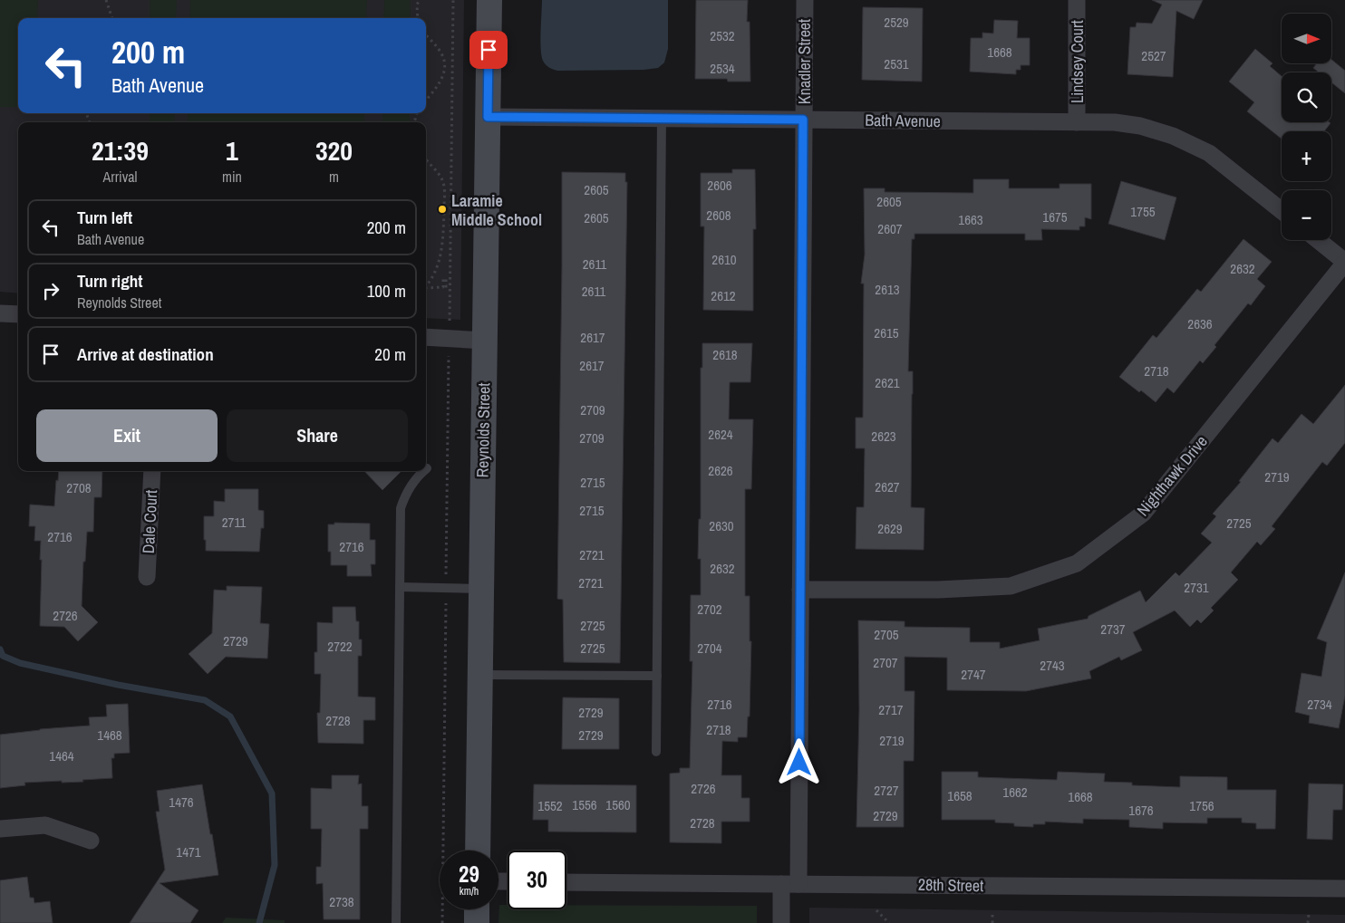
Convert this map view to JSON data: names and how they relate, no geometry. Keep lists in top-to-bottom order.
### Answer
{
  "streets": {
    "main road": ["Reynolds Street"],
    "street": [
      "Knadler Street",
      "Lindsey Court",
      "Bath Avenue",
      "Nighthawk Drive",
      "Dale Court",
      "28th Street"
    ]
  },
  "crossings": [
    ["Knadler Street", "Bath Avenue"],
    ["Knadler Street", "Nighthawk Drive"],
    ["Knadler Street", "28th Street"],
    ["Lindsey Court", "Bath Avenue"],
    ["Bath Avenue", "Reynolds Street"]
  ],
  "places": ["Laramie Middle School"],
  "house_numbers": [
    "2529",
    "2532",
    "1668",
    "2527",
    "2531",
    "2534",
    "2606",
    "2605",
    "2605",
    "1755",
    "2608",
    "1675",
    "2605",
    "1663",
    "2607",
    "2610",
    "2611",
    "2632",
    "2613",
    "2611",
    "2612",
    "2636",
    "2615",
    "2617",
    "2618",
    "2617",
    "2718",
    "2621",
    "2709",
    "2624",
    "2623",
    "2709",
    "2626",
    "2719",
    "2715",
    "2627",
    "2708",
    "2715",
    "2711",
    "2725",
    "2630",
    "2629",
    "2716",
    "2716",
    "2721",
    "2632",
    "2721",
    "2731",
    "2702",
    "2726",
    "2725",
    "2737",
    "2705",
    "2729",
    "2722",
    "2725",
    "2704",
    "2707",
    "2743",
    "2747",
    "2716",
    "2734",
    "2717",
    "2729",
    "2728",
    "2718",
    "1468",
    "2729",
    "2719",
    "1464",
    "2726",
    "2727",
    "1662",
    "1658",
    "1668",
    "1476",
    "1556",
    "1560",
    "1552",
    "1756",
    "1676",
    "2729",
    "2728",
    "1471",
    "2738"
  ],
  "north": "right",
  "page": {
    "map_buttons": ["+", "−"],
    "turn": ["200 m", "Bath Avenue"],
    "eta": [
      "21:39",
      "Arrival",
      "1",
      "min",
      "320",
      "m"
    ],
    "list": [
      {
        "name": "Turn left",
        "note": "Bath Avenue",
        "value": "200 m"
      },
      {
        "name": "Turn right",
        "note": "Reynolds Street",
        "value": "100 m"
      },
      {
        "name": "Arrive at destination",
        "value": "20 m"
      }
    ],
    "buttons": ["Exit", "Share"],
    "speed": "29 km/h",
    "limit": "30"
  }
}
